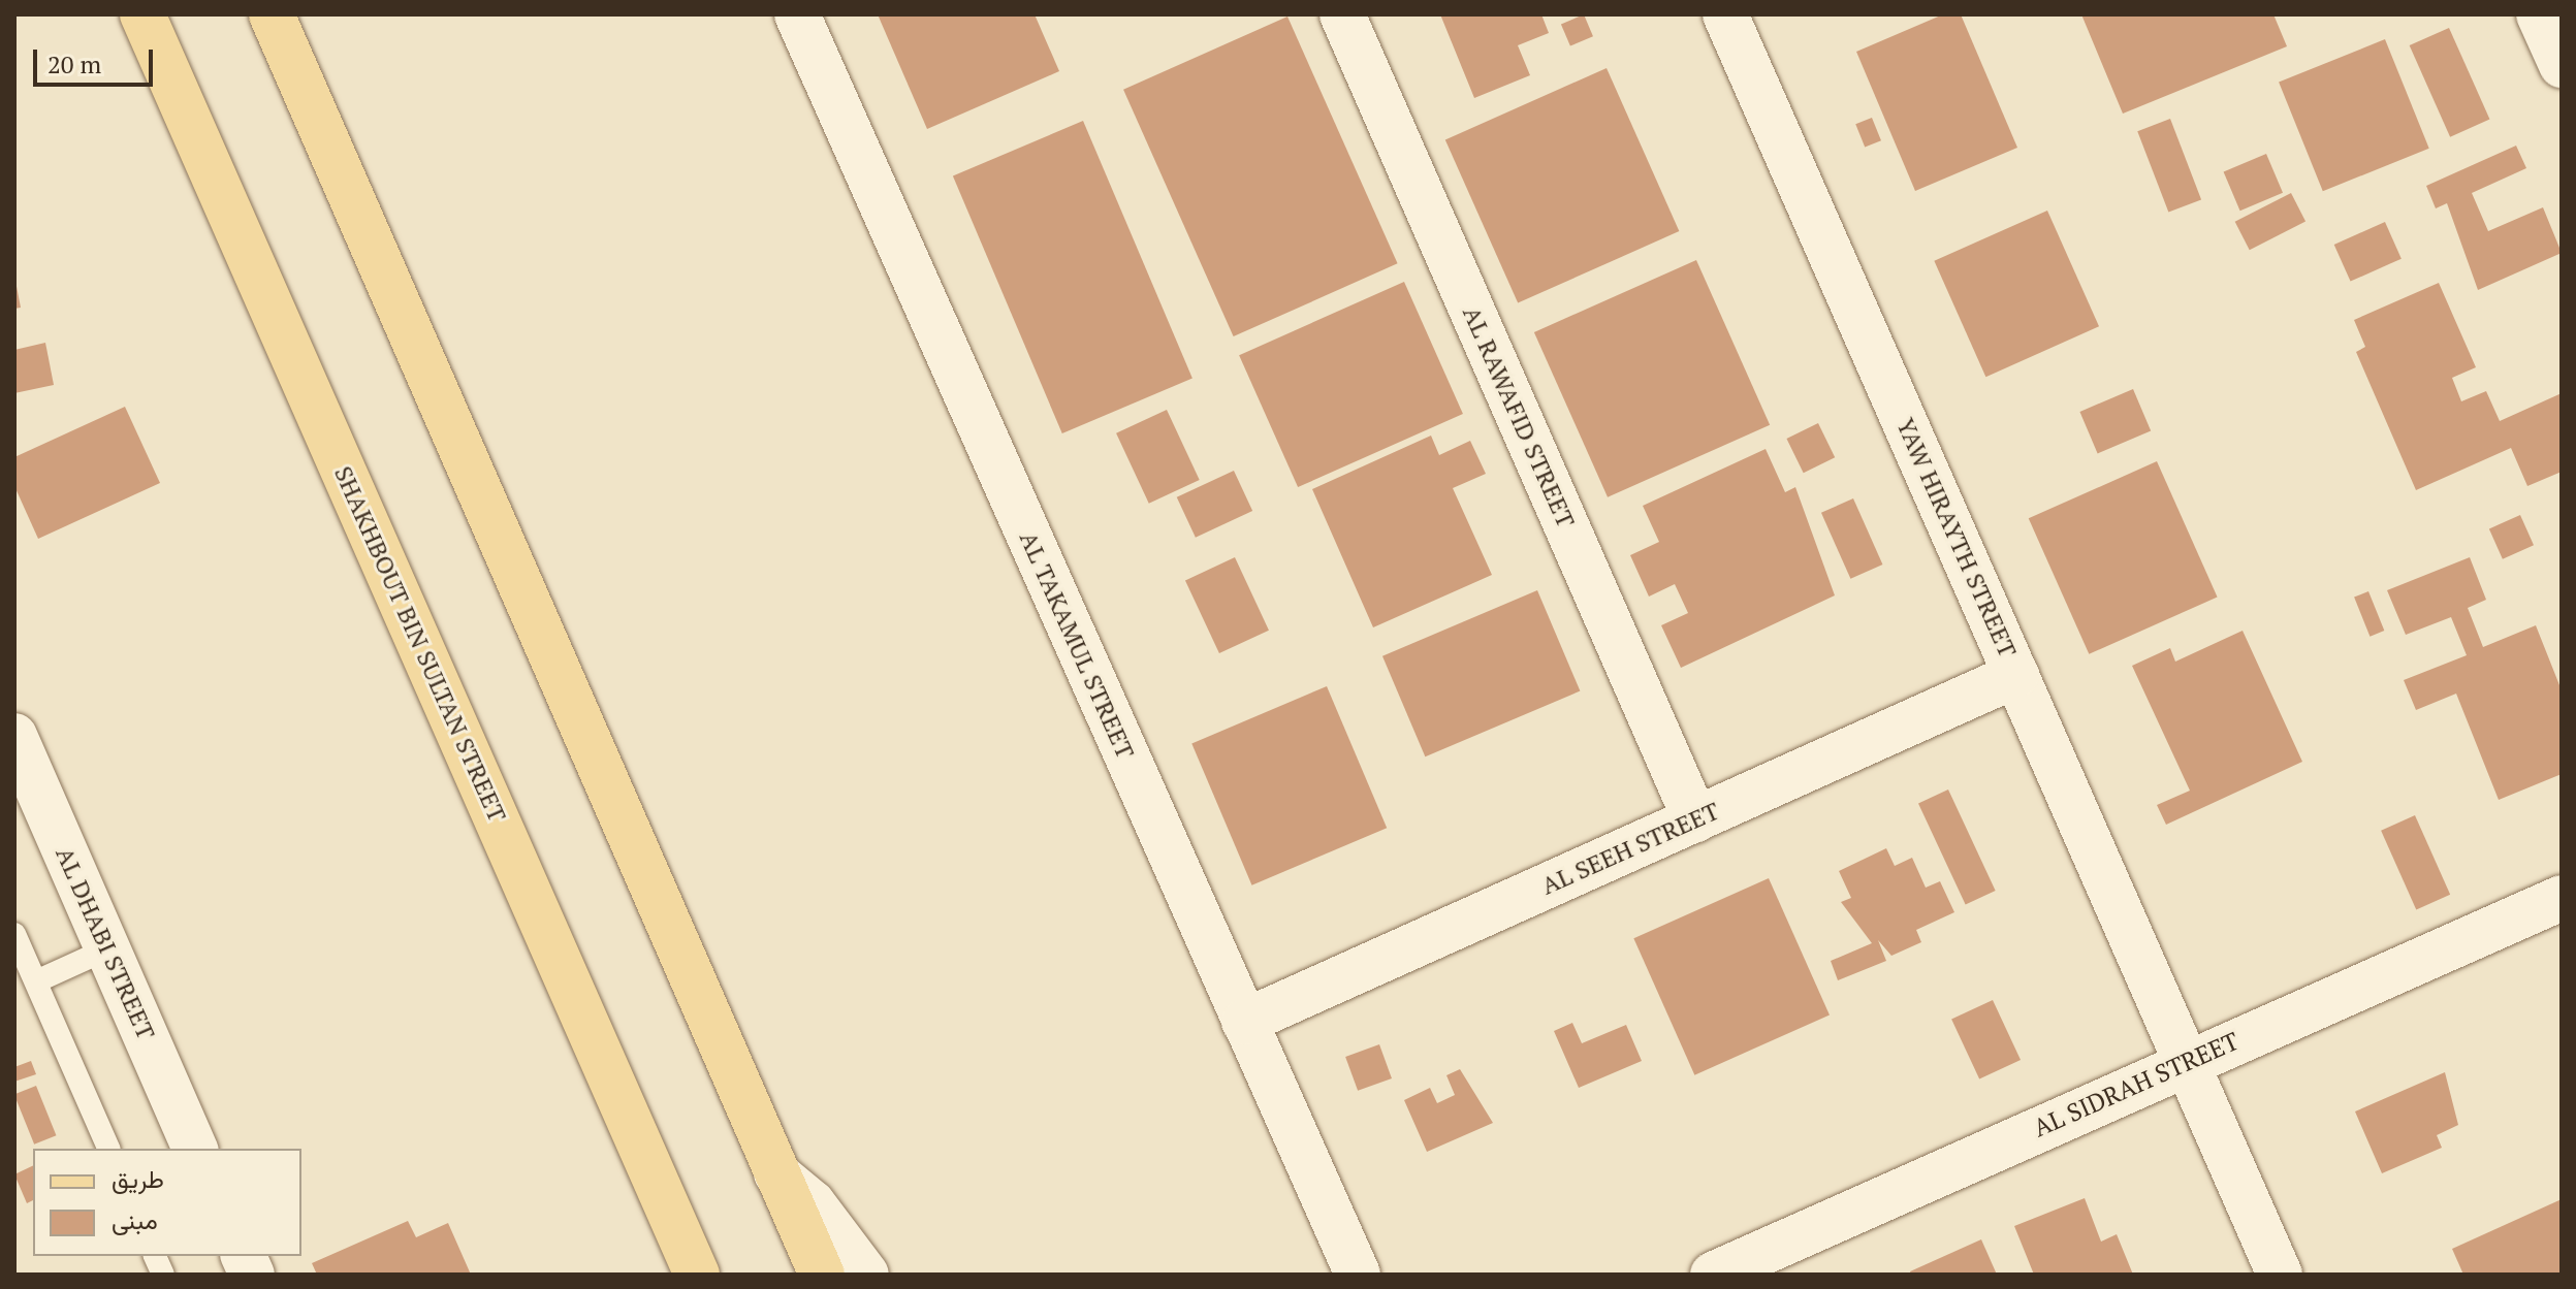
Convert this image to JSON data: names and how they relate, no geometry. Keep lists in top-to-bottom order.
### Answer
{
  "streets": {
    "main road": ["SHAKHBOUT BIN SULTAN STREET"],
    "street": [
      "AL RAWAFID STREET",
      "YAW HIRAYTH STREET",
      "AL TAKAMUL STREET",
      "AL SEEH STREET",
      "AL DHABI STREET",
      "AL SIDRAH STREET"
    ]
  },
  "crossings": [
    ["AL RAWAFID STREET", "AL SEEH STREET"],
    ["YAW HIRAYTH STREET", "AL SEEH STREET"],
    ["YAW HIRAYTH STREET", "AL SIDRAH STREET"],
    ["AL TAKAMUL STREET", "AL SEEH STREET"]
  ],
  "legend": ["طريق", "مبنى"],
  "scale_bar": "20 m"
}
